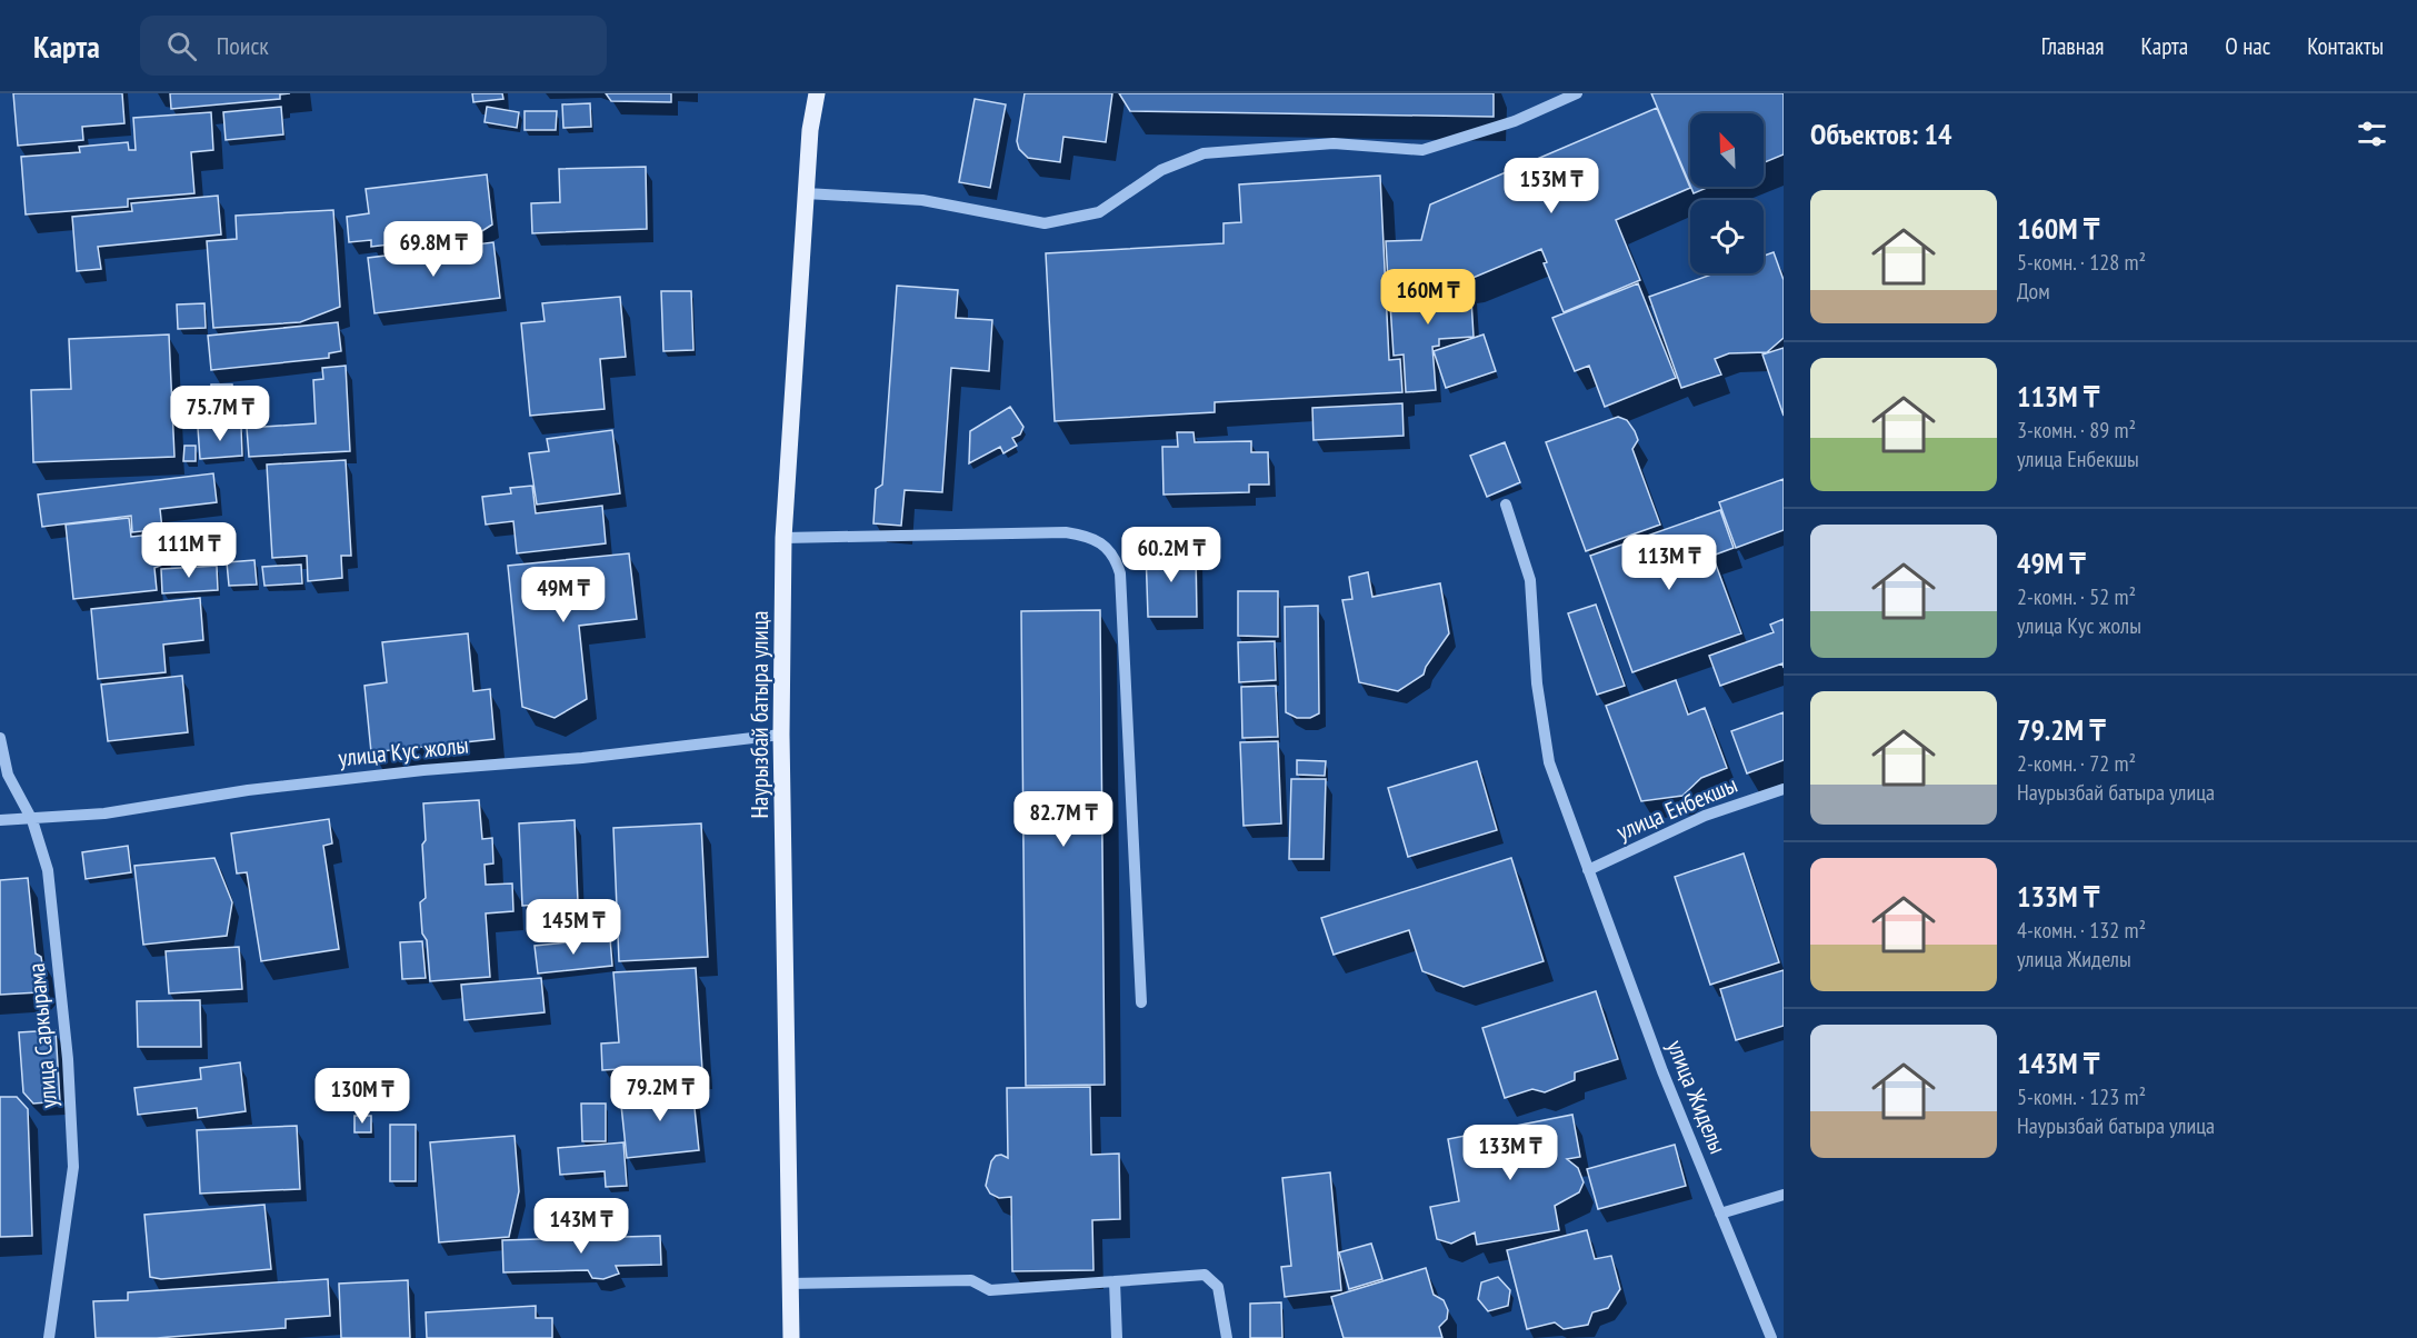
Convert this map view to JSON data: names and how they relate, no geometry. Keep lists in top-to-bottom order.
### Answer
{
  "streets": {
    "main road": ["Наурызбай батыра улица"],
    "street": [
      "улица Кус жолы",
      "улица Енбекшы",
      "улица Саркырама",
      "улица Жиделы"
    ]
  },
  "crossings": [
    ["Наурызбай батыра улица", "улица Кус жолы"],
    ["улица Кус жолы", "улица Саркырама"],
    ["улица Енбекшы", "улица Жиделы"]
  ],
  "north": "top left",
  "page": {
    "header": "Карта",
    "search": "Поиск",
    "nav": [
      "Главная",
      "Карта",
      "О нас",
      "Контакты"
    ],
    "heading": "Объектов: 14",
    "price": [
      "153M ₸",
      "69.8M ₸",
      "160M ₸",
      "75.7M ₸",
      "111M ₸",
      "60.2M ₸",
      "113M ₸",
      "49M ₸",
      "82.7M ₸",
      "145M ₸",
      "79.2M ₸",
      "130M ₸",
      "133M ₸",
      "143M ₸"
    ],
    "list": [
      {
        "name": "160M ₸",
        "note": "5-комн. · 128 m² · Дом"
      },
      {
        "name": "113M ₸",
        "note": "3-комн. · 89 m² · улица Енбекшы"
      },
      {
        "name": "49M ₸",
        "note": "2-комн. · 52 m² · улица Кус жолы"
      },
      {
        "name": "79.2M ₸",
        "note": "2-комн. · 72 m² · Наурызбай батыра улица"
      },
      {
        "name": "133M ₸",
        "note": "4-комн. · 132 m² · улица Жиделы"
      },
      {
        "name": "143M ₸",
        "note": "5-комн. · 123 m² · Наурызбай батыра улица"
      }
    ]
  }
}
